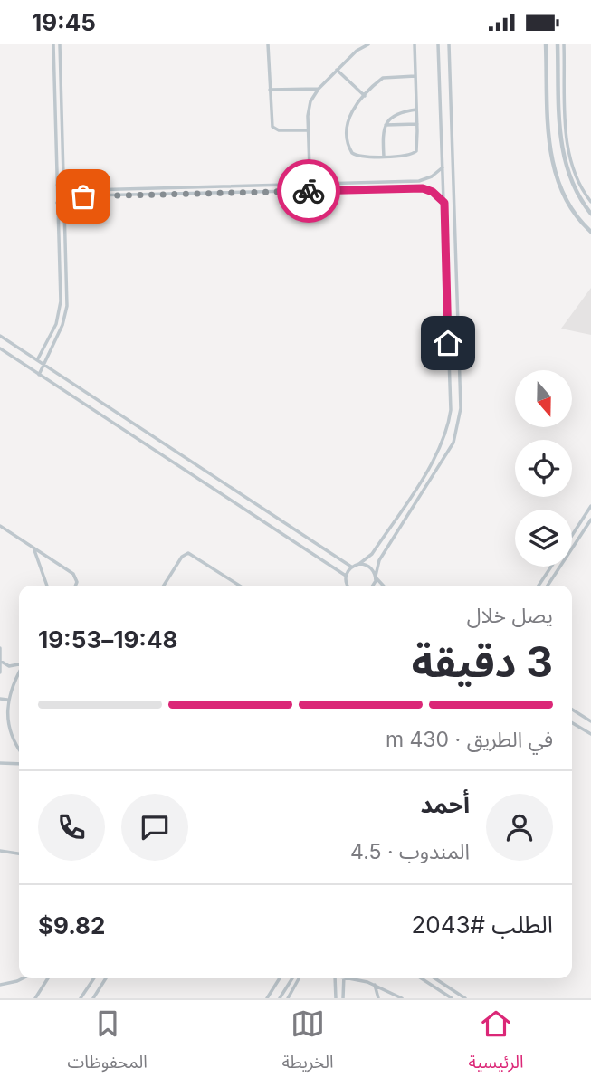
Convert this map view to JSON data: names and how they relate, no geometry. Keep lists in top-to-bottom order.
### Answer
{
  "north": "bottom",
  "page": {
    "status": "19:45",
    "heading": ["3 دقيقة", "يصل خلال", "19:48–19:53"],
    "panel": [
      "أحمد",
      "المندوب · 4.5",
      "الطلب #2043",
      "$9.82"
    ],
    "bar": "في الطريق · 430 m",
    "tabs": ["الرئيسية", "الخريطة", "المحفوظات"]
  }
}
